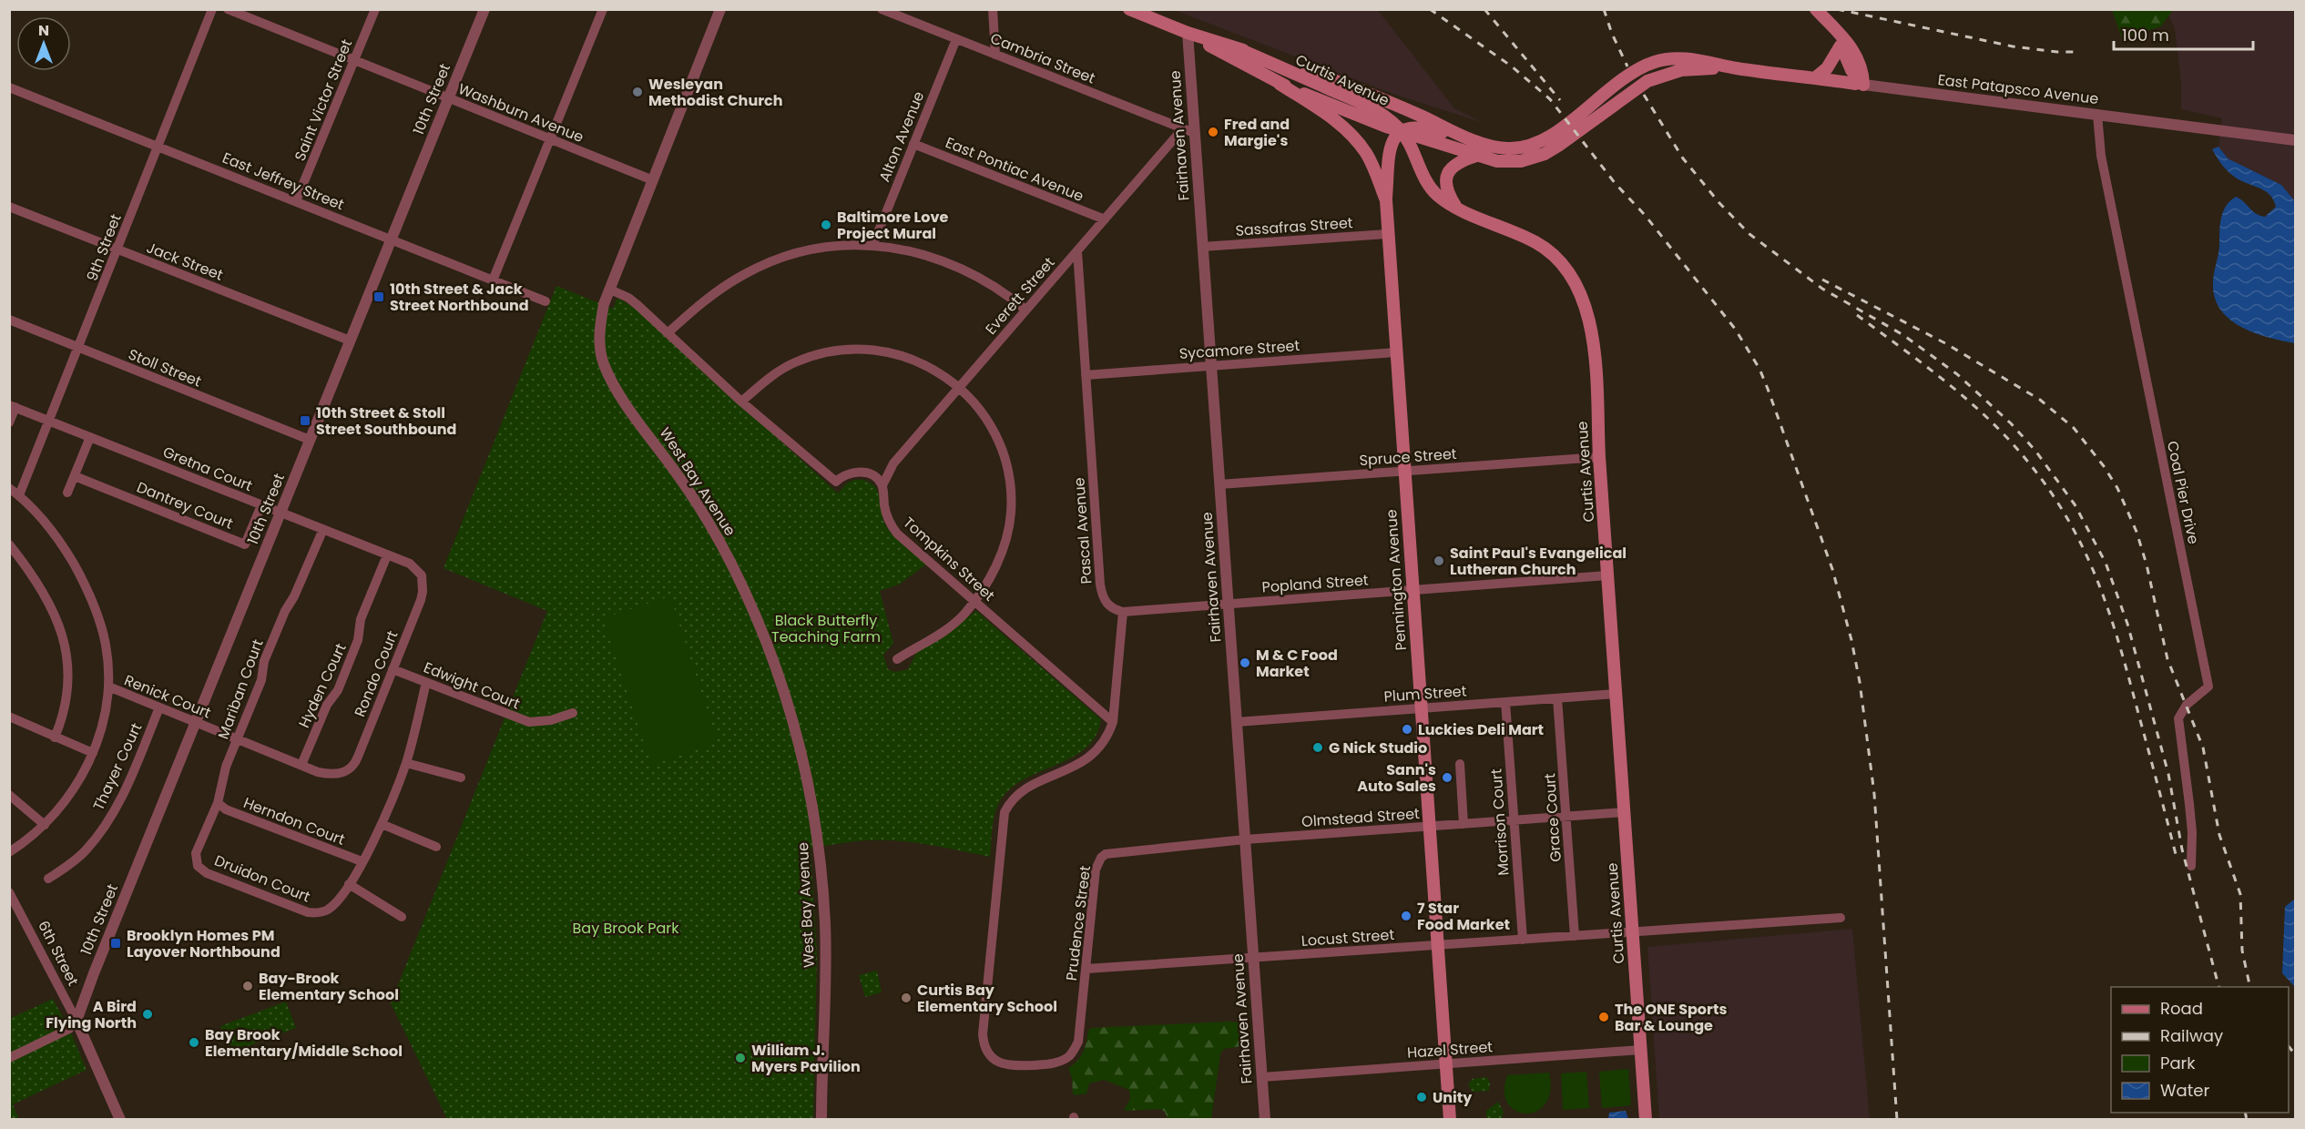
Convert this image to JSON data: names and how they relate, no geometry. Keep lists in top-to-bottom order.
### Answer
{
  "streets": {
    "main road": ["Curtis Avenue", "East Patapsco Avenue", "Pennington Avenue"],
    "street": [
      "Cambria Street",
      "10th Street",
      "Saint Victor Street",
      "Washburn Avenue",
      "Fairhaven Avenue",
      "Alton Avenue",
      "East Pontiac Avenue",
      "East Jeffrey Street",
      "Sassafras Street",
      "9th Street",
      "Jack Street",
      "Everett Street",
      "Sycamore Street",
      "Stoll Street",
      "Spruce Street",
      "Gretna Court",
      "West Bay Avenue",
      "Coal Pier Drive",
      "Dantrey Court",
      "Pascal Avenue",
      "Tompkins Street",
      "Popland Street",
      "Rondo Court",
      "Hyden Court",
      "Edwight Court",
      "Mariban Court",
      "Plum Street",
      "Renick Court",
      "Thayer Court",
      "Olmstead Street",
      "Grace Court",
      "Herndon Court",
      "Morrison Court",
      "Druidon Court",
      "Prudence Street",
      "Locust Street",
      "6th Street",
      "Hazel Street"
    ]
  },
  "crossings": [
    ["Cambria Street", "Fairhaven Avenue"],
    ["Cambria Street", "Alton Avenue"],
    ["Cambria Street", "Everett Street"],
    ["Curtis Avenue", "East Patapsco Avenue"],
    ["Curtis Avenue", "Spruce Street"],
    ["Curtis Avenue", "Popland Street"],
    ["Curtis Avenue", "Plum Street"],
    ["Curtis Avenue", "Olmstead Street"],
    ["Curtis Avenue", "Locust Street"],
    ["Curtis Avenue", "Hazel Street"],
    ["East Patapsco Avenue", "Fairhaven Avenue"],
    ["East Patapsco Avenue", "Coal Pier Drive"],
    ["East Patapsco Avenue", "Pennington Avenue"],
    ["10th Street", "Washburn Avenue"],
    ["10th Street", "East Jeffrey Street"],
    ["10th Street", "Jack Street"],
    ["10th Street", "Stoll Street"],
    ["10th Street", "Gretna Court"],
    ["10th Street", "Renick Court"],
    ["10th Street", "6th Street"],
    ["Saint Victor Street", "Washburn Avenue"],
    ["Saint Victor Street", "East Jeffrey Street"],
    ["Washburn Avenue", "West Bay Avenue"],
    ["Fairhaven Avenue", "Sassafras Street"],
    ["Fairhaven Avenue", "Sycamore Street"],
    ["Fairhaven Avenue", "Spruce Street"],
    ["Fairhaven Avenue", "Popland Street"],
    ["Fairhaven Avenue", "Plum Street"],
    ["Fairhaven Avenue", "Olmstead Street"],
    ["Fairhaven Avenue", "Locust Street"],
    ["Fairhaven Avenue", "Hazel Street"],
    ["Alton Avenue", "East Pontiac Avenue"],
    ["East Pontiac Avenue", "Everett Street"],
    ["East Jeffrey Street", "9th Street"],
    ["Sassafras Street", "Pennington Avenue"],
    ["9th Street", "Jack Street"],
    ["9th Street", "Stoll Street"],
    ["9th Street", "Gretna Court"],
    ["Everett Street", "Pascal Avenue"],
    ["Everett Street", "Tompkins Street"],
    ["Sycamore Street", "Pascal Avenue"],
    ["Sycamore Street", "Pennington Avenue"],
    ["Spruce Street", "Pennington Avenue"],
    ["Gretna Court", "Dantrey Court"],
    ["Gretna Court", "Rondo Court"],
    ["Gretna Court", "Hyden Court"],
    ["Gretna Court", "Mariban Court"],
    ["Pascal Avenue", "Popland Street"],
    ["Tompkins Street", "Prudence Street"],
    ["Pennington Avenue", "Popland Street"],
    ["Pennington Avenue", "Plum Street"],
    ["Pennington Avenue", "Olmstead Street"],
    ["Pennington Avenue", "Locust Street"],
    ["Pennington Avenue", "Hazel Street"],
    ["Rondo Court", "Edwight Court"],
    ["Rondo Court", "Renick Court"],
    ["Hyden Court", "Renick Court"],
    ["Mariban Court", "Renick Court"],
    ["Mariban Court", "Herndon Court"],
    ["Mariban Court", "Druidon Court"],
    ["Plum Street", "Grace Court"],
    ["Plum Street", "Morrison Court"],
    ["Renick Court", "Thayer Court"],
    ["Olmstead Street", "Grace Court"],
    ["Olmstead Street", "Morrison Court"],
    ["Olmstead Street", "Prudence Street"],
    ["Grace Court", "Locust Street"],
    ["Morrison Court", "Locust Street"],
    ["Prudence Street", "Locust Street"]
  ],
  "parks": ["Black Butterfly Teaching Farm", "Bay Brook Park"],
  "places": {
    "other": [
      "Wesleyan Methodist Church",
      "Fred and Margie's",
      "Baltimore Love Project Mural",
      "Saint Paul's Evangelical Lutheran Church",
      "M & C Food Market",
      "Luckies Deli Mart",
      "G Nick Studio",
      "Sann's Auto Sales",
      "7 Star Food Market",
      "Bay-Brook Elementary School",
      "Curtis Bay Elementary School",
      "A Bird Flying North",
      "The ONE Sports Bar & Lounge",
      "Bay Brook Elementary/Middle School",
      "William J. Myers Pavilion",
      "Unity"
    ],
    "transit": ["10th Street & Jack Street Northbound", "10th Street & Stoll Street Southbound", "Brooklyn Homes PM Layover Northbound"]
  },
  "legend": [
    "Road",
    "Railway",
    "Park",
    "Water"
  ],
  "scale_bar": "100 m",
  "north": "top"
}
